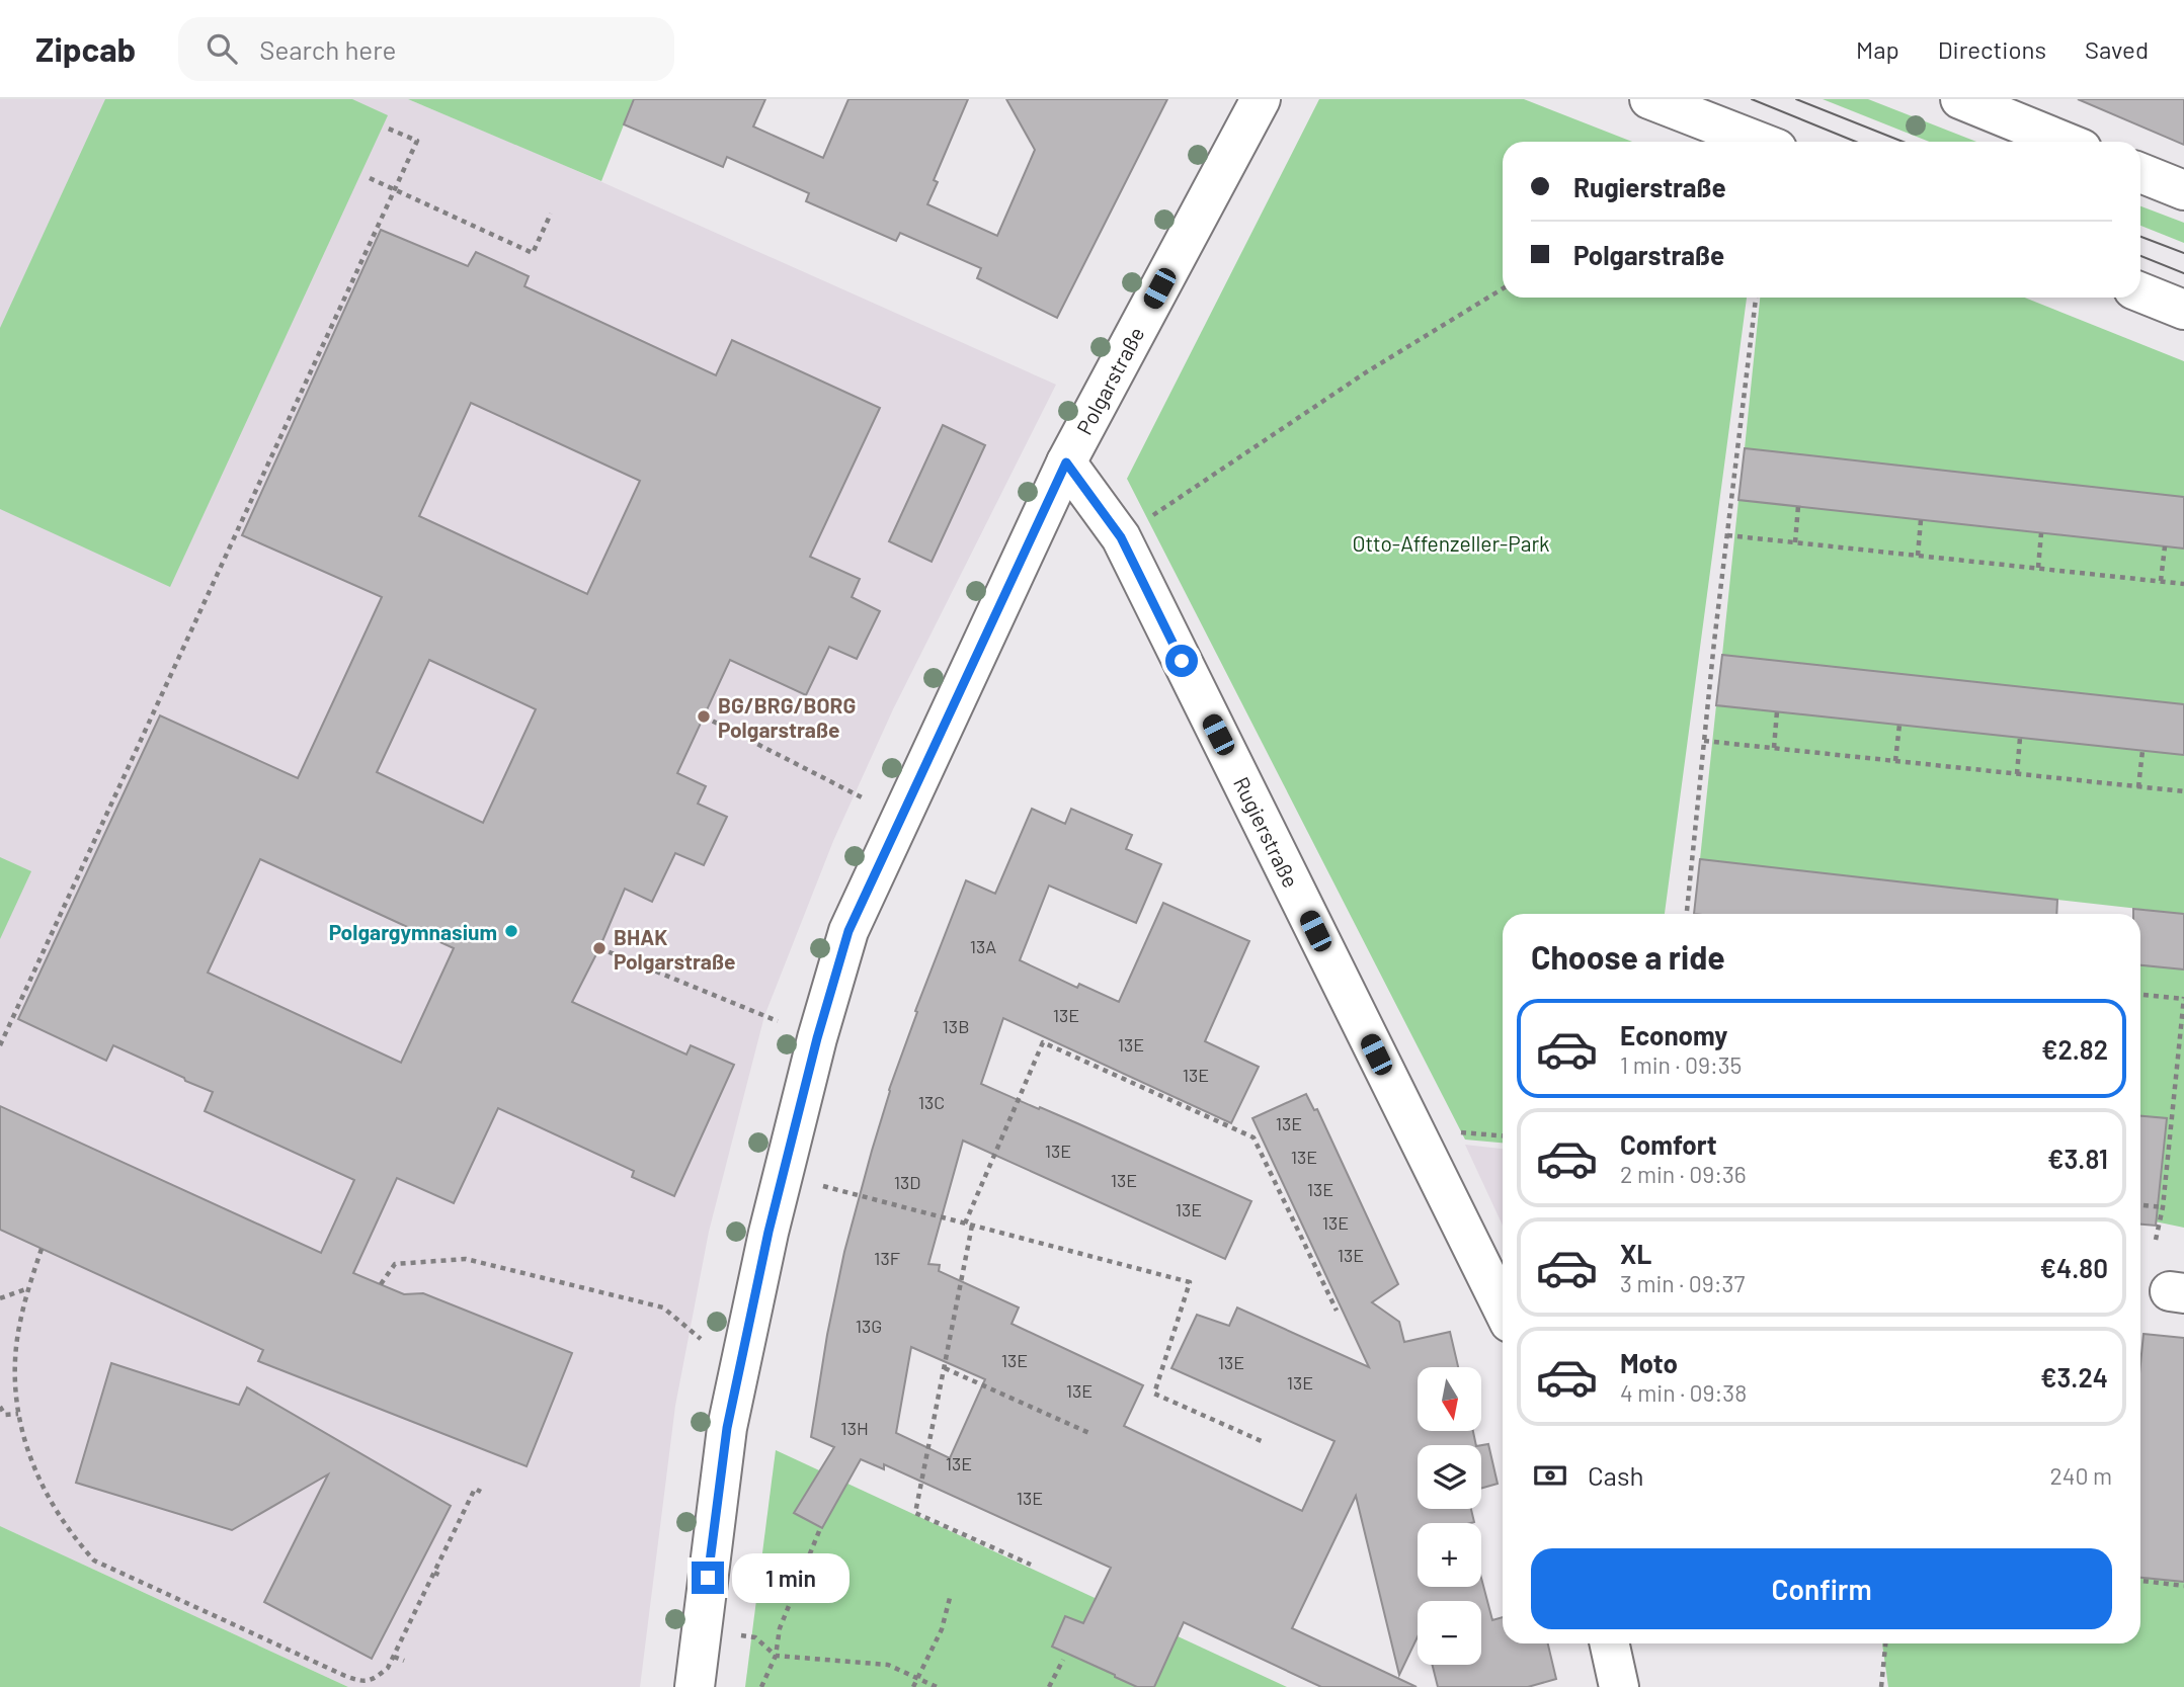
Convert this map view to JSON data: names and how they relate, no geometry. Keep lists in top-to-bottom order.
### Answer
{
  "streets": {
    "street": ["Polgarstraße", "Rugierstraße"]
  },
  "crossings": [
    ["Polgarstraße", "Rugierstraße"]
  ],
  "parks": ["Otto-Affenzeller-Park"],
  "places": ["BG/BRG/BORG Polgarstraße", "Polgargymnasium", "BHAK Polgarstraße"],
  "house_numbers": [
    "13A",
    "13E",
    "13B",
    "13E",
    "13E",
    "13C",
    "13E",
    "13E",
    "13E",
    "13E",
    "13D",
    "13E",
    "13E",
    "13E",
    "13E",
    "13F",
    "13G",
    "13E",
    "13E",
    "13E",
    "13E",
    "13H",
    "13E",
    "13E"
  ],
  "north": "bottom",
  "page": {
    "header": "Zipcab",
    "search": "Search here",
    "nav": ["Map", "Directions", "Saved"],
    "banner": ["Rugierstraße", "Polgarstraße"],
    "heading": "Choose a ride",
    "list": [
      {
        "name": "Economy",
        "note": "1 min · 09:35",
        "value": "€2.82"
      },
      {
        "name": "Comfort",
        "note": "2 min · 09:36",
        "value": "€3.81"
      },
      {
        "name": "XL",
        "note": "3 min · 09:37",
        "value": "€4.80"
      },
      {
        "name": "Moto",
        "note": "4 min · 09:38",
        "value": "€3.24"
      }
    ],
    "map_buttons": ["+", "−"],
    "pay": ["Cash", "240 m"],
    "buttons": "Confirm",
    "bubble": "1 min"
  }
}
